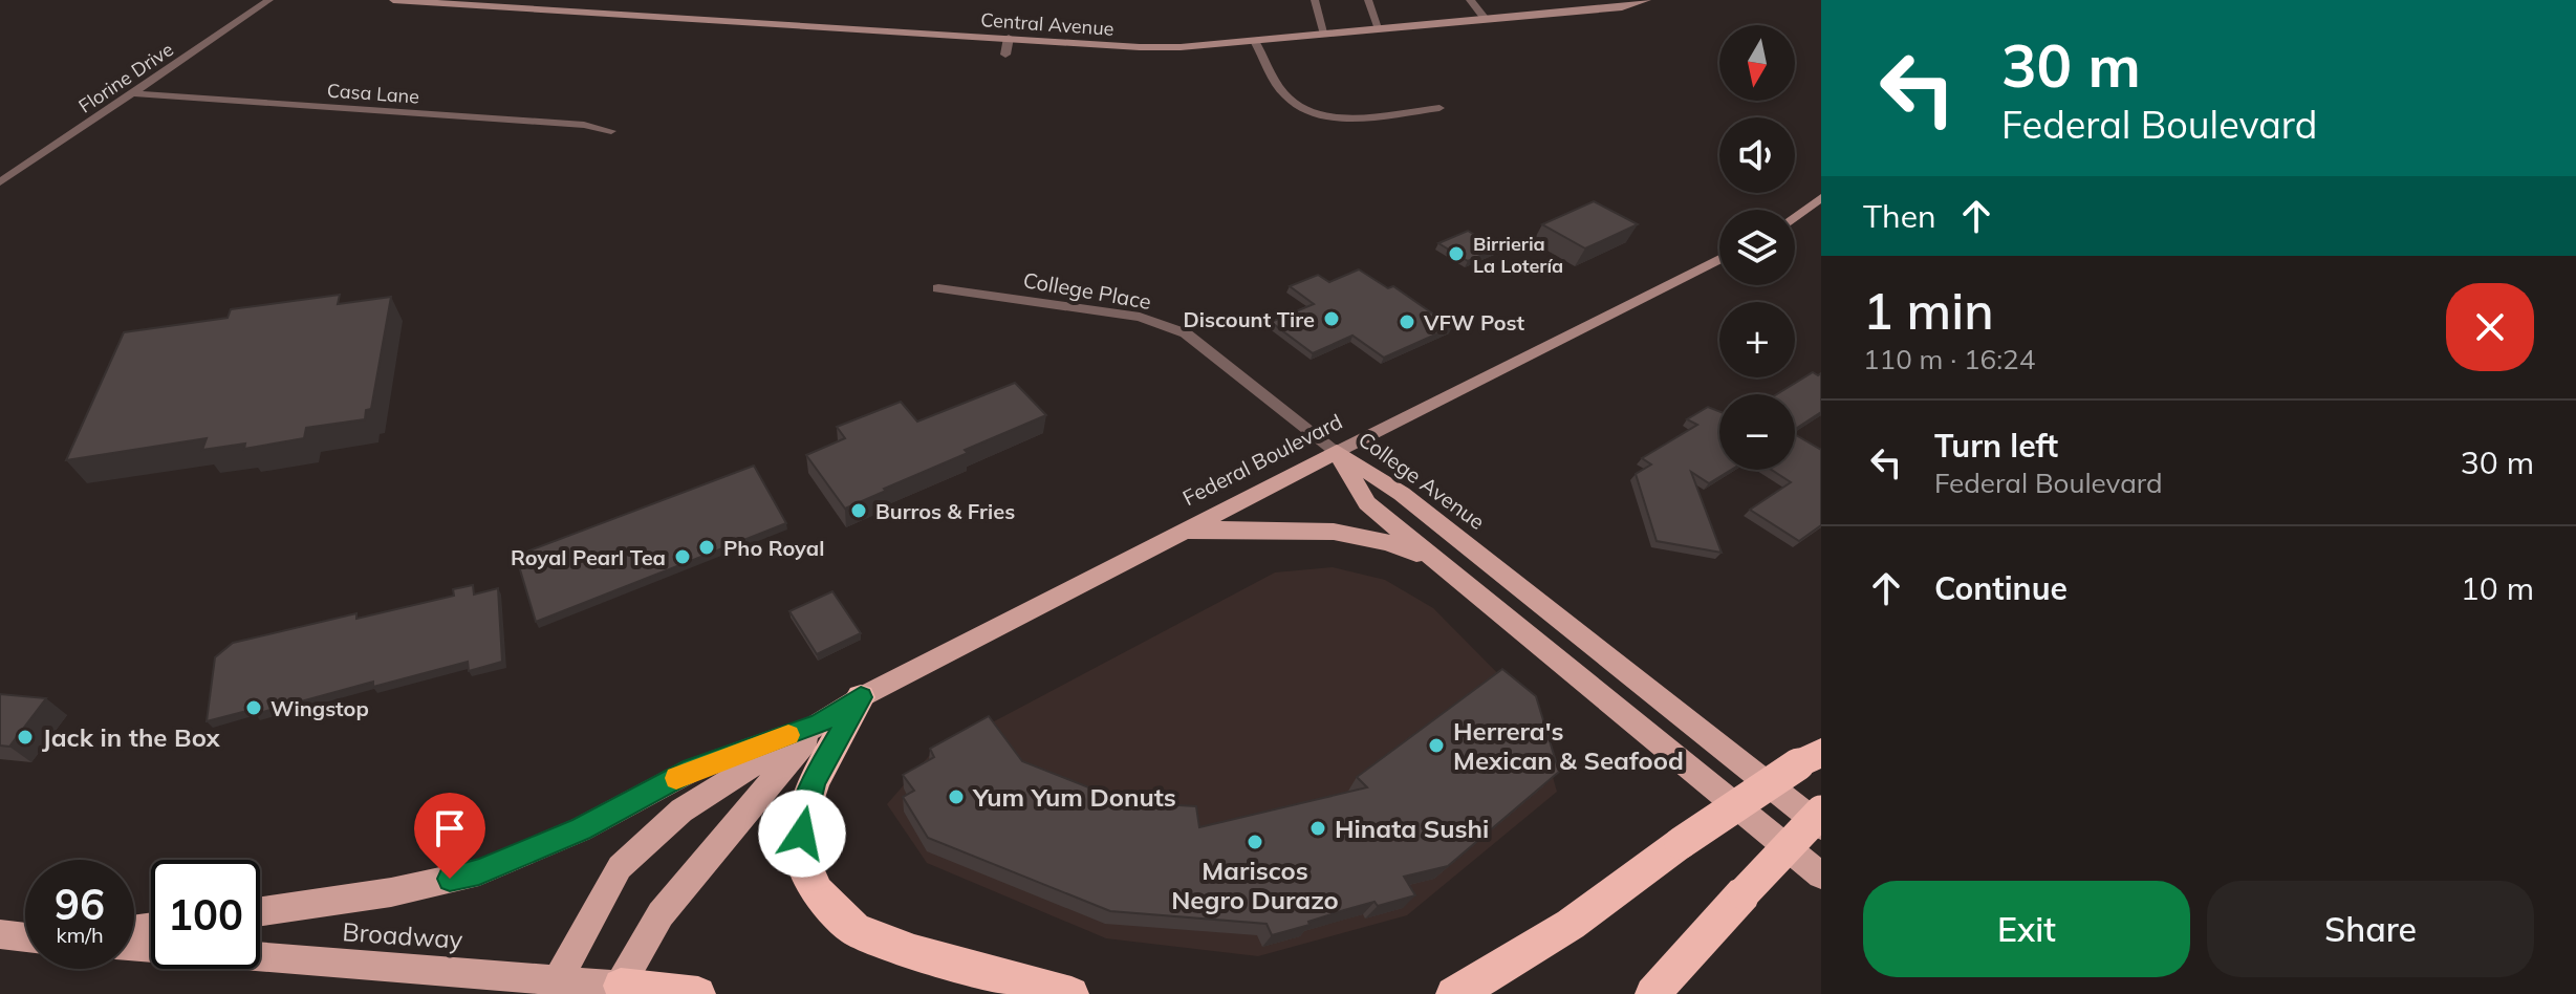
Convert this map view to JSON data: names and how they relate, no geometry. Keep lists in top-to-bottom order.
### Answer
{
  "streets": {
    "main road": ["Federal Boulevard", "College Avenue", "Broadway"],
    "street": [
      "Central Avenue",
      "Florine Drive",
      "Casa Lane",
      "College Place"
    ]
  },
  "crossings": [
    ["Florine Drive", "Casa Lane"],
    ["College Place", "Federal Boulevard"],
    ["College Place", "College Avenue"],
    ["Federal Boulevard", "College Avenue"],
    ["Federal Boulevard", "Broadway"]
  ],
  "places": [
    "Birrieria La Lotería",
    "Discount Tire",
    "VFW Post",
    "Burros & Fries",
    "Pho Royal",
    "Royal Pearl Tea",
    "Wingstop",
    "Jack in the Box",
    "Herrera's Mexican & Seafood",
    "Yum Yum Donuts",
    "Hinata Sushi",
    "Mariscos Negro Durazo"
  ],
  "north": "bottom",
  "page": {
    "turn": ["30 m", "Federal Boulevard"],
    "map_buttons": ["+", "−"],
    "then": "Then",
    "heading": ["1 min", "110 m · 16:24"],
    "list": [
      {
        "name": "Turn left",
        "note": "Federal Boulevard",
        "value": "30 m"
      },
      {
        "name": "Continue",
        "value": "10 m"
      }
    ],
    "speed": "96 km/h",
    "limit": "100",
    "buttons": ["Exit", "Share"]
  }
}
